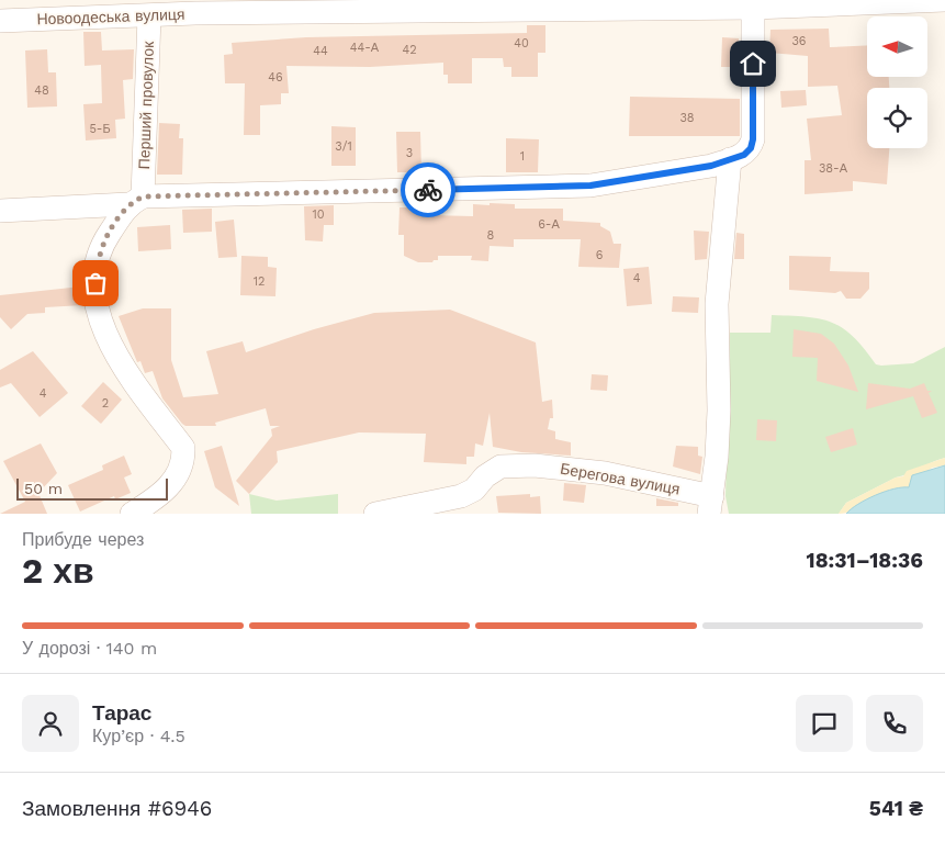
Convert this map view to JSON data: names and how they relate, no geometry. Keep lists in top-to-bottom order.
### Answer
{
  "streets": {
    "street": ["Новоодеська вулиця", "Перший провулок", "Берегова вулиця"]
  },
  "crossings": [
    ["Новоодеська вулиця", "Перший провулок"]
  ],
  "house_numbers": [
    "36",
    "40",
    "44-А",
    "42",
    "44",
    "46",
    "48",
    "38",
    "5-Б",
    "3/1",
    "3",
    "1",
    "38-А",
    "10",
    "6-А",
    "8",
    "6",
    "4",
    "12",
    "4",
    "2"
  ],
  "scale_bar": "50 m",
  "north": "left",
  "page": {
    "scale": "50 m",
    "heading": ["2 хв", "Прибуде через", "18:31–18:36"],
    "panel": [
      "Тарас",
      "Кур’єр · 4.5",
      "Замовлення #6946",
      "541 ₴"
    ],
    "bar": "У дорозі · 140 m"
  }
}
